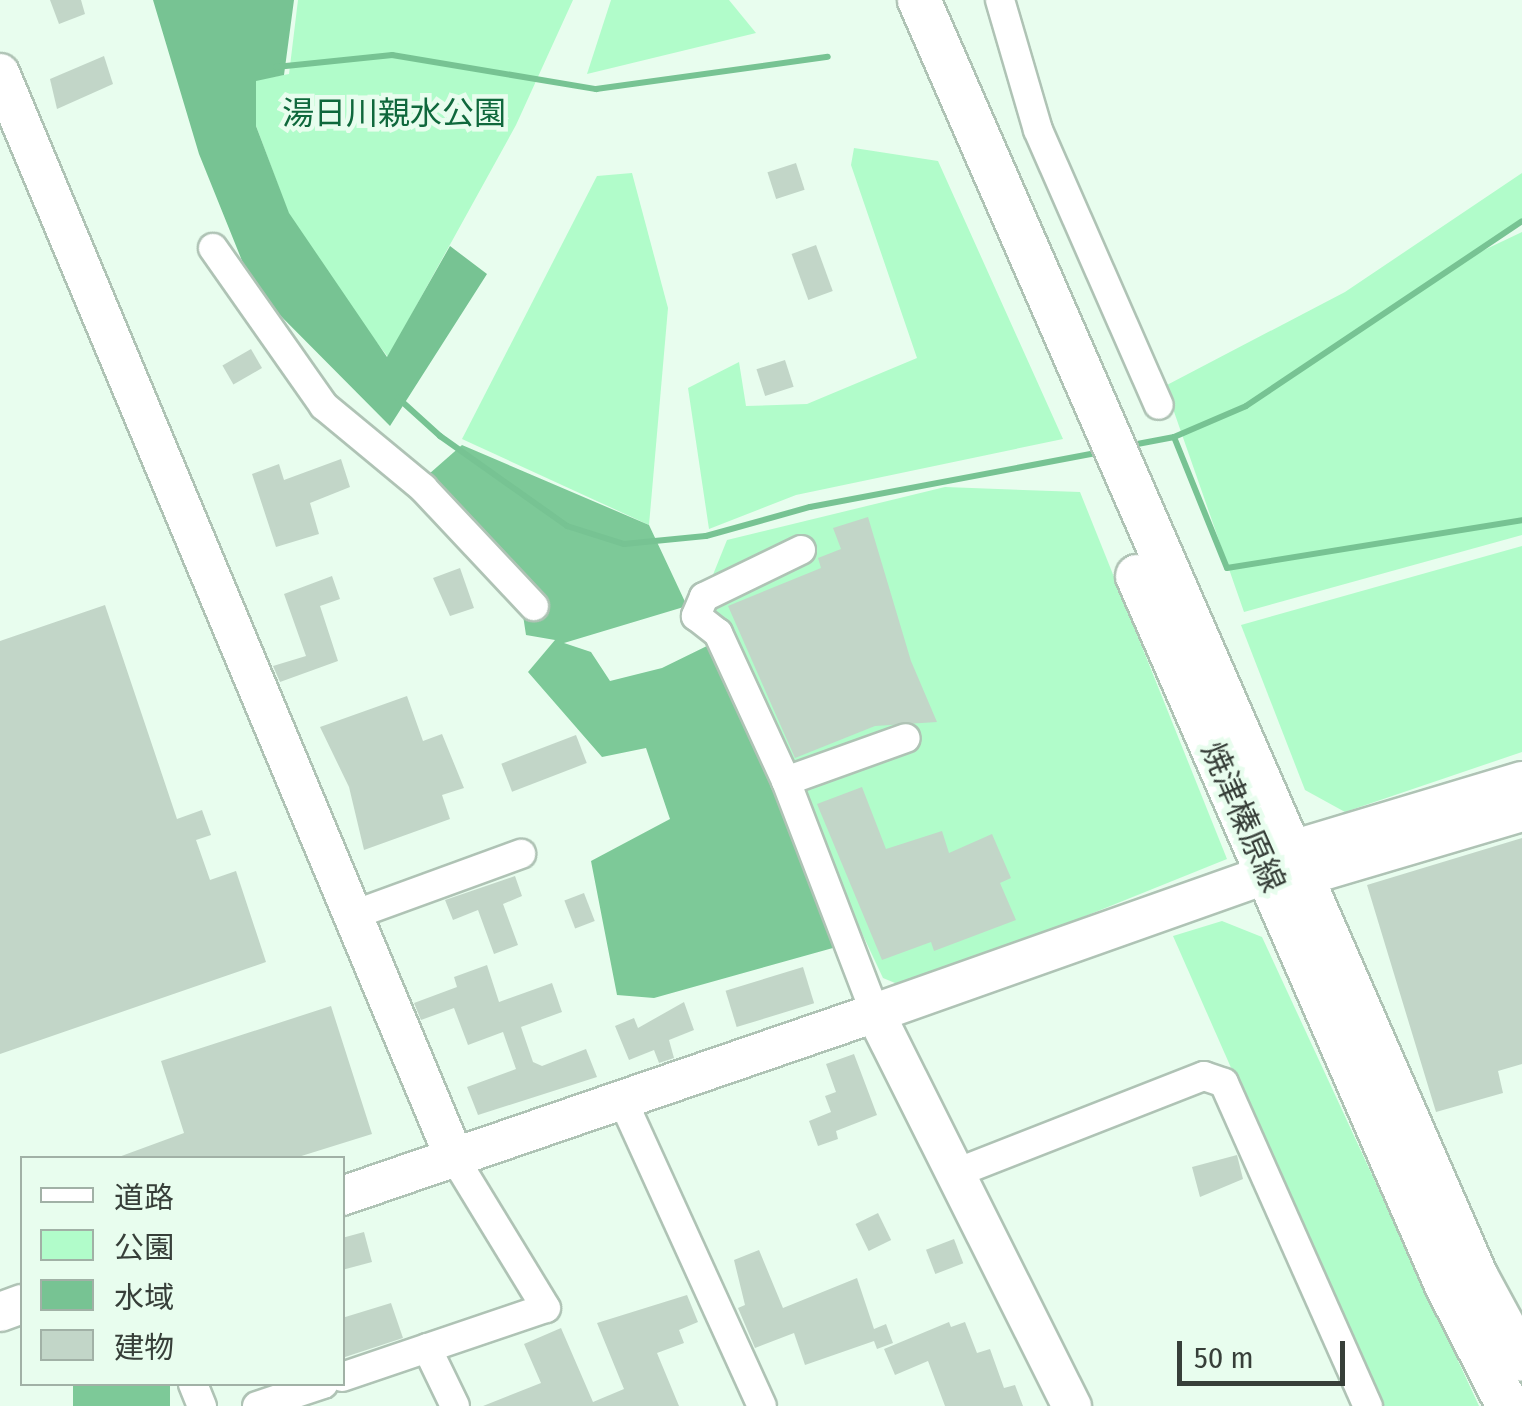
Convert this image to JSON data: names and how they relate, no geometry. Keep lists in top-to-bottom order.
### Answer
{
  "streets": {
    "main road": ["焼津榛原線"]
  },
  "parks": ["湯日川親水公園"],
  "legend": [
    "道路",
    "公園",
    "水域",
    "建物"
  ],
  "scale_bar": "50 m"
}
